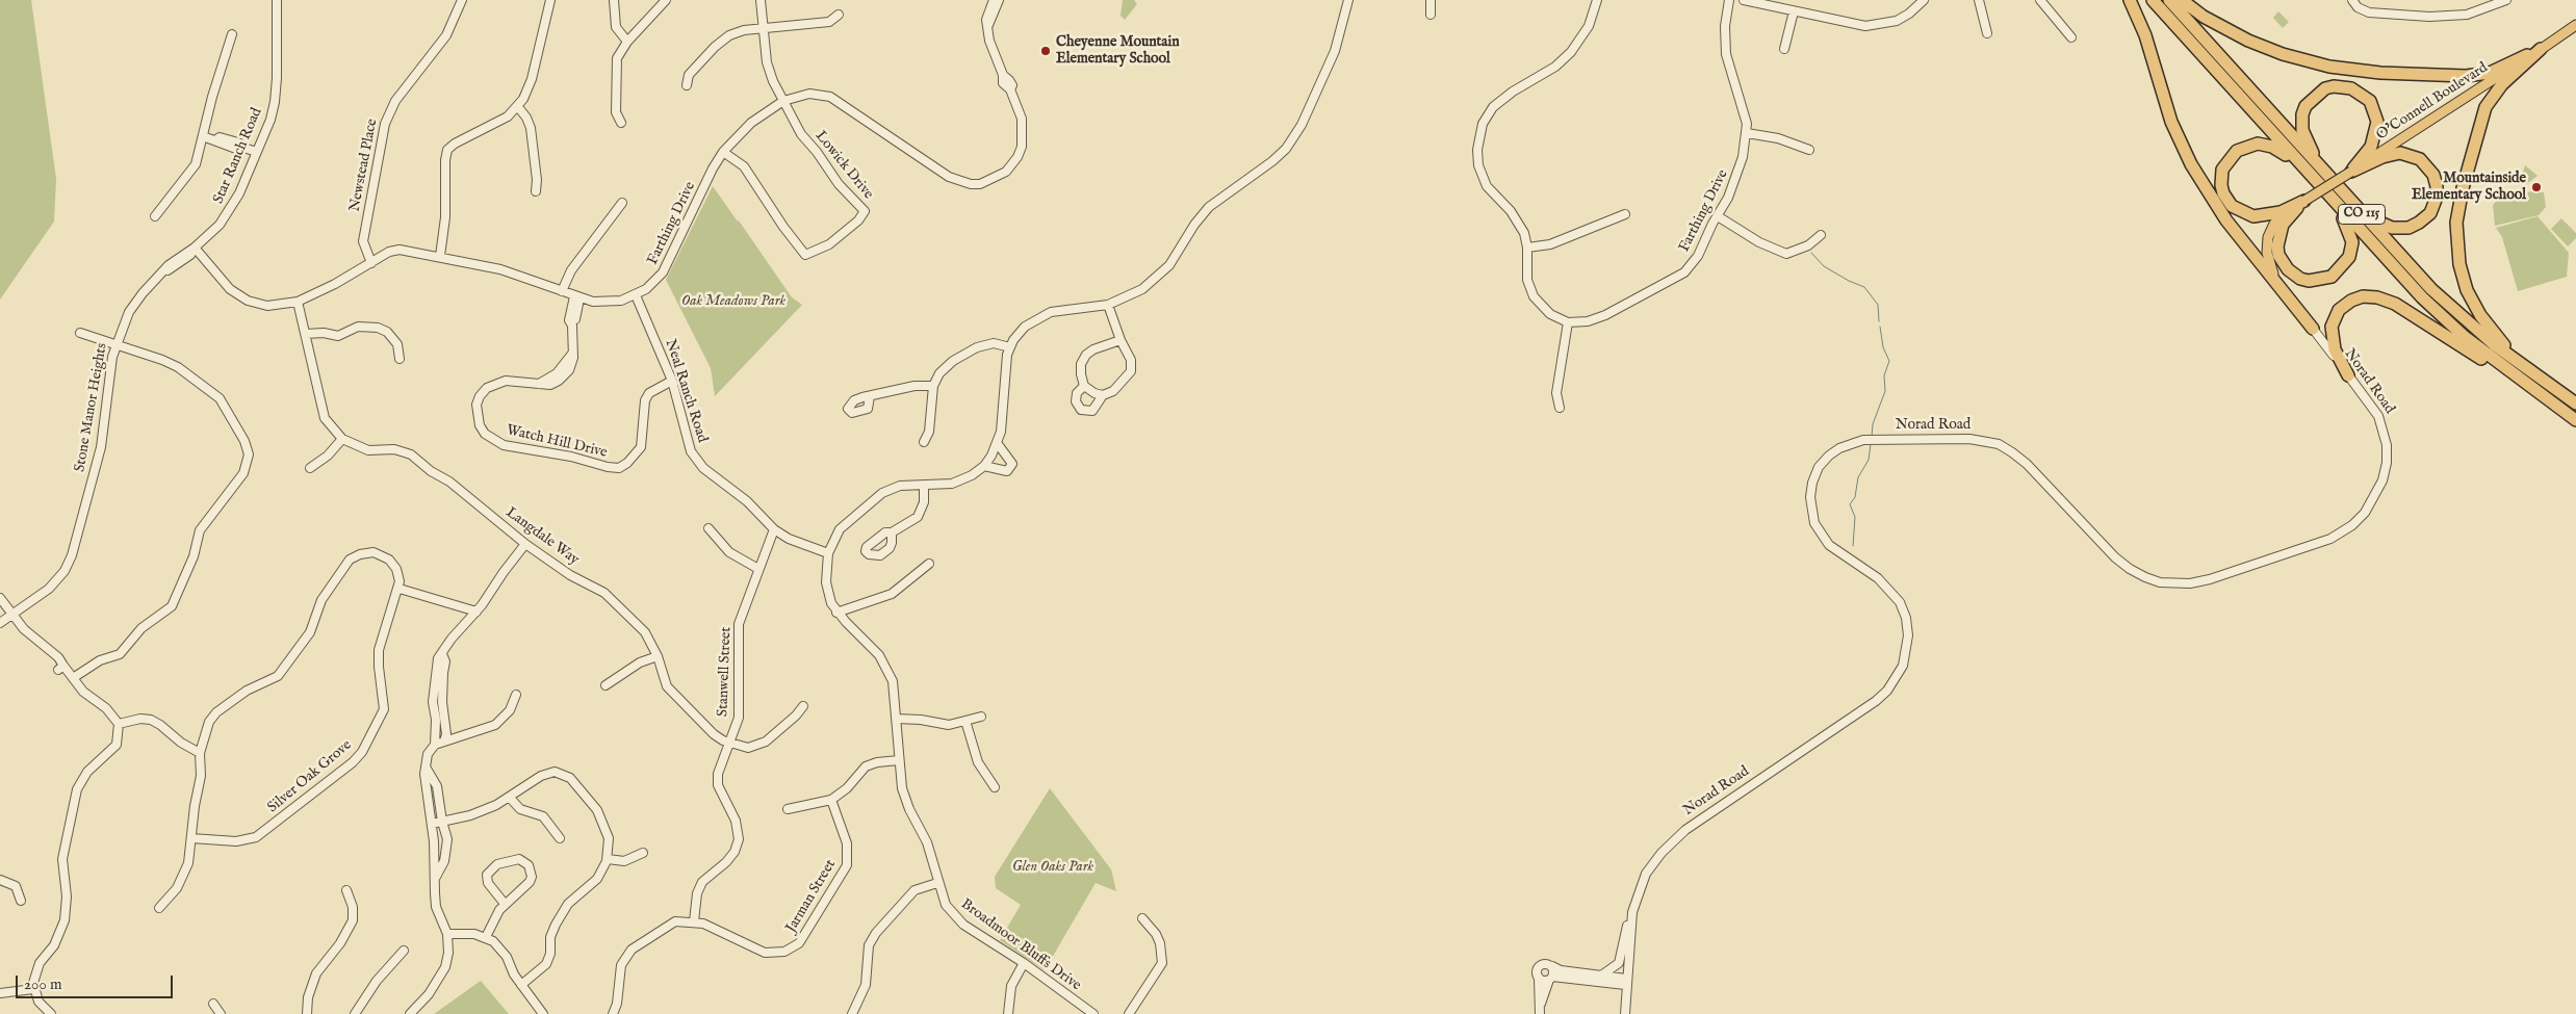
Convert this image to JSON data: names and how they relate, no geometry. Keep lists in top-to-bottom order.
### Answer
{
  "streets": {
    "highway": ["CO 115"],
    "main road": ["O'Connell Boulevard", "Norad Road"],
    "street": [
      "Star Ranch Road",
      "Newstead Place",
      "Lowick Drive",
      "Farthing Drive",
      "Neal Ranch Road",
      "Stone Manor Heights",
      "Watch Hill Drive",
      "Langdale Way",
      "Stanwell Street",
      "Silver Oak Grove",
      "Jarman Street",
      "Broadmoor Bluffs Drive"
    ]
  },
  "crossings": [
    ["O'Connell Boulevard", "Norad Road"],
    ["Star Ranch Road", "Farthing Drive"],
    ["Star Ranch Road", "Stone Manor Heights"],
    ["Newstead Place", "Farthing Drive"],
    ["Lowick Drive", "Farthing Drive"],
    ["Farthing Drive", "Neal Ranch Road"],
    ["Farthing Drive", "Stone Manor Heights"],
    ["Farthing Drive", "Watch Hill Drive"],
    ["Farthing Drive", "Langdale Way"],
    ["Neal Ranch Road", "Watch Hill Drive"],
    ["Neal Ranch Road", "Stanwell Street"],
    ["Neal Ranch Road", "Broadmoor Bluffs Drive"],
    ["Langdale Way", "Stanwell Street"],
    ["Stanwell Street", "Jarman Street"]
  ],
  "parks": ["Oak Meadows Park", "Glen Oaks Park"],
  "places": ["Cheyenne Mountain Elementary School", "Mountainside Elementary School"],
  "scale_bar": "200 m"
}
